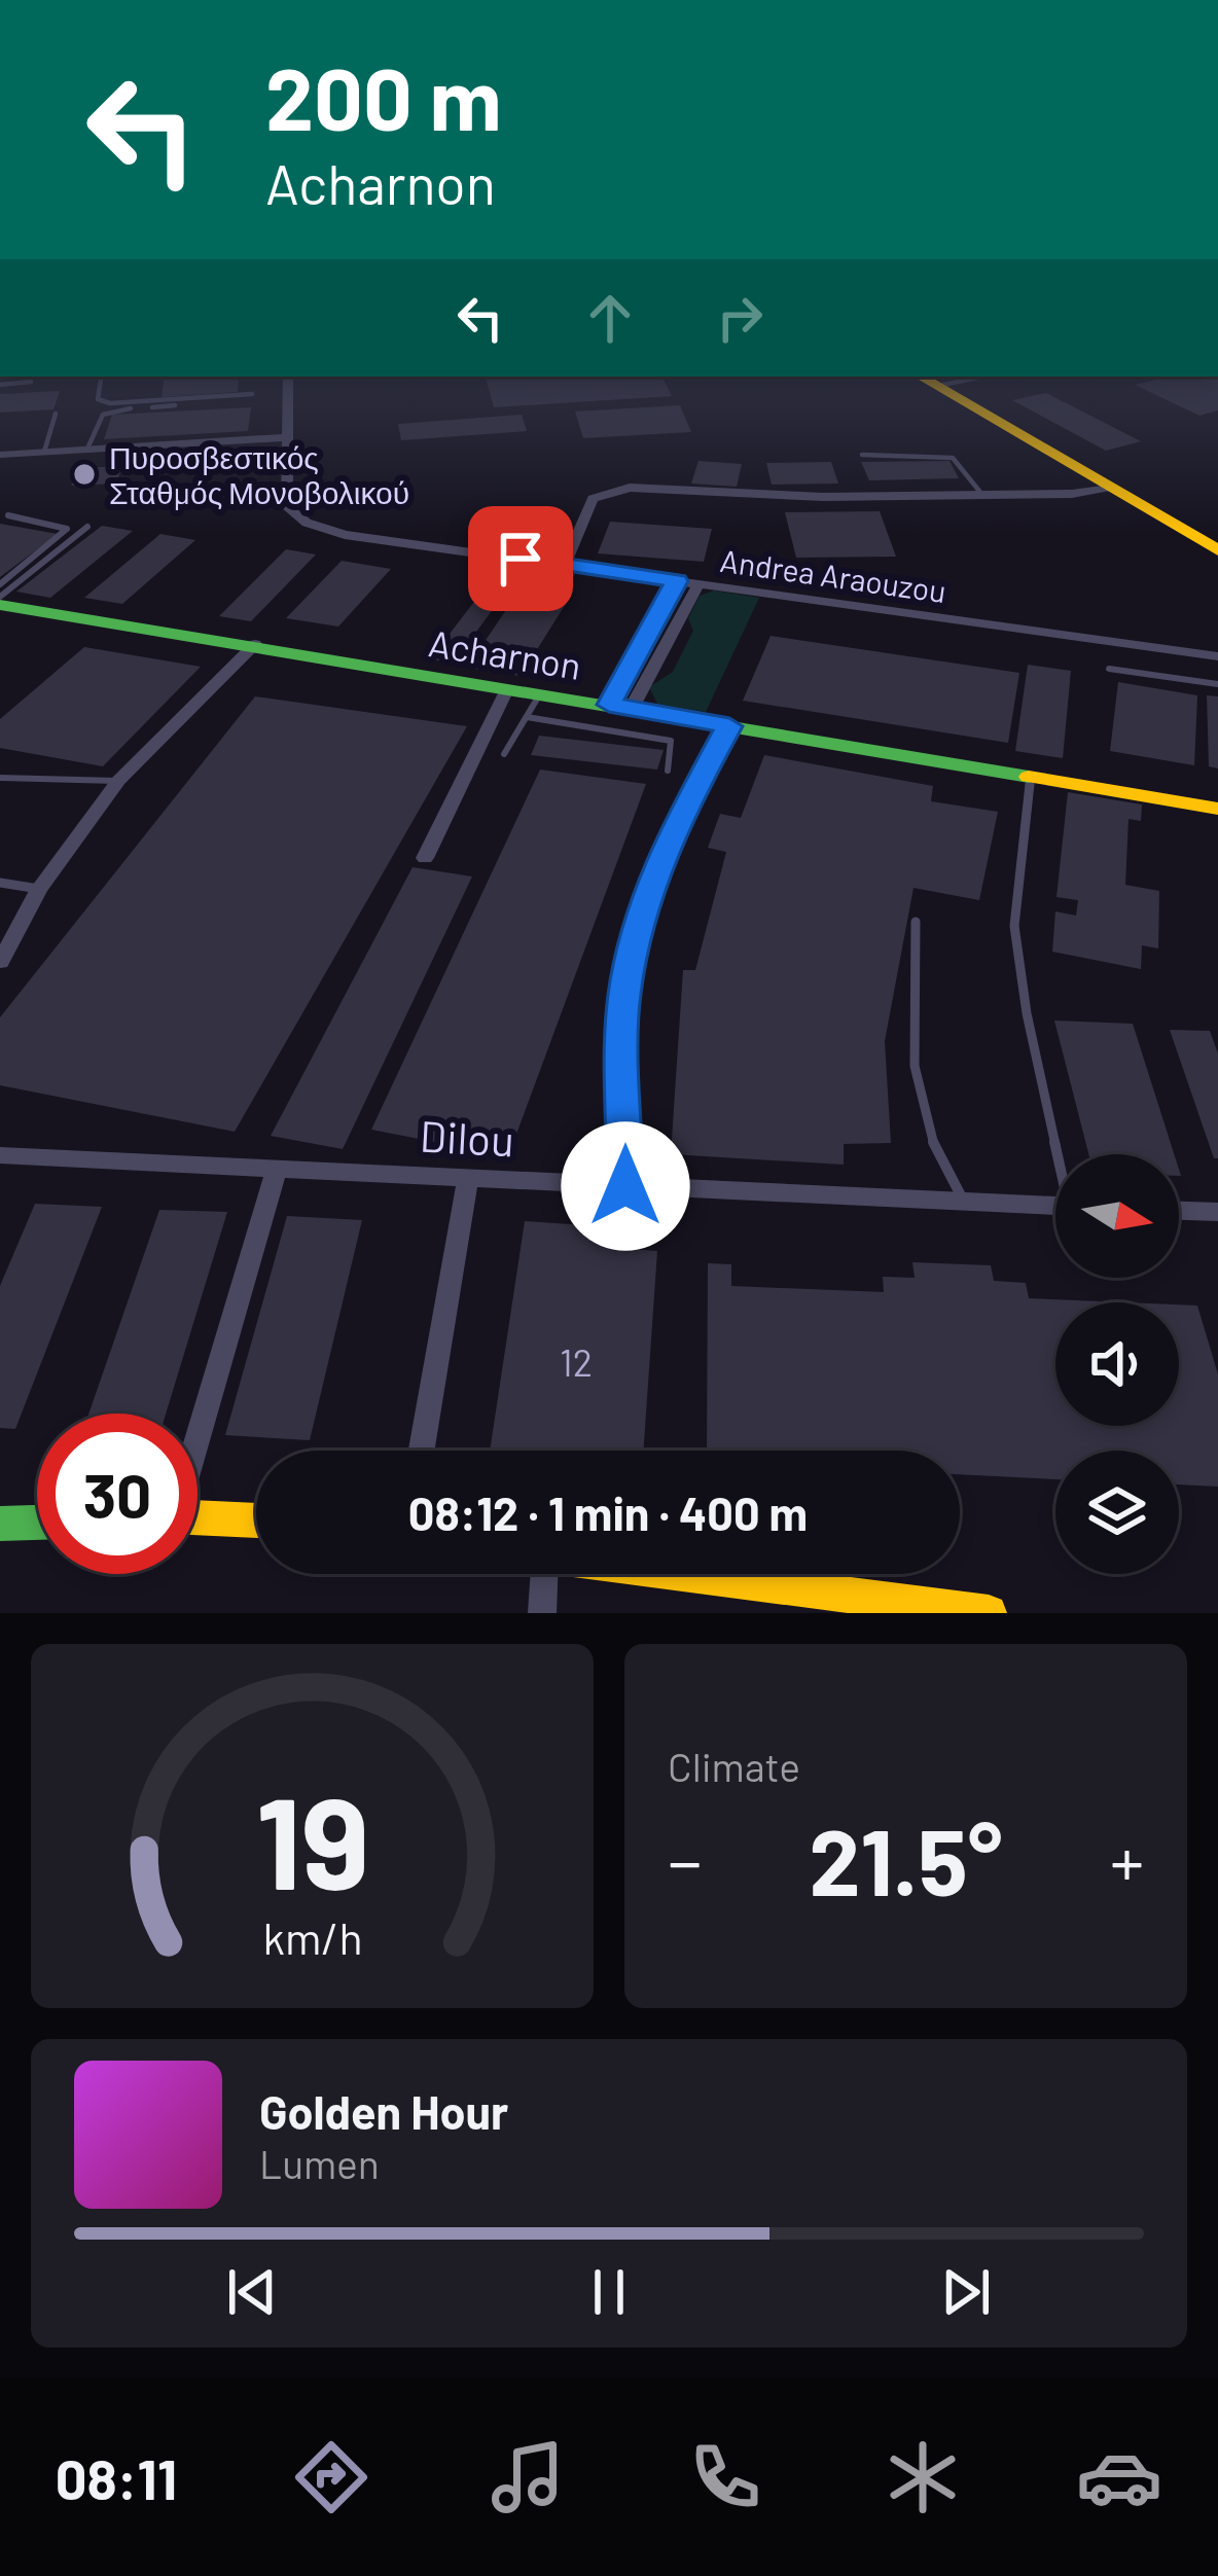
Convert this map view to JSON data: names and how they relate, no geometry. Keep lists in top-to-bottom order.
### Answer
{
  "streets": {
    "street": ["Andrea Araouzou", "Acharnon", "Dilou"]
  },
  "places": ["Πυροσβεστικός Σταθμός Μονοβολικού"],
  "house_numbers": ["12"],
  "north": "right",
  "page": {
    "turn": ["200 m", "Acharnon"],
    "limit": "30",
    "trip": "08:12 · 1 min · 400 m",
    "tile": "Climate",
    "heat": ["−", "21.5°", "+"],
    "song": ["Golden Hour", "Lumen"],
    "tabs": "08:11",
    "gauge": ["19", "km/h"]
  }
}
